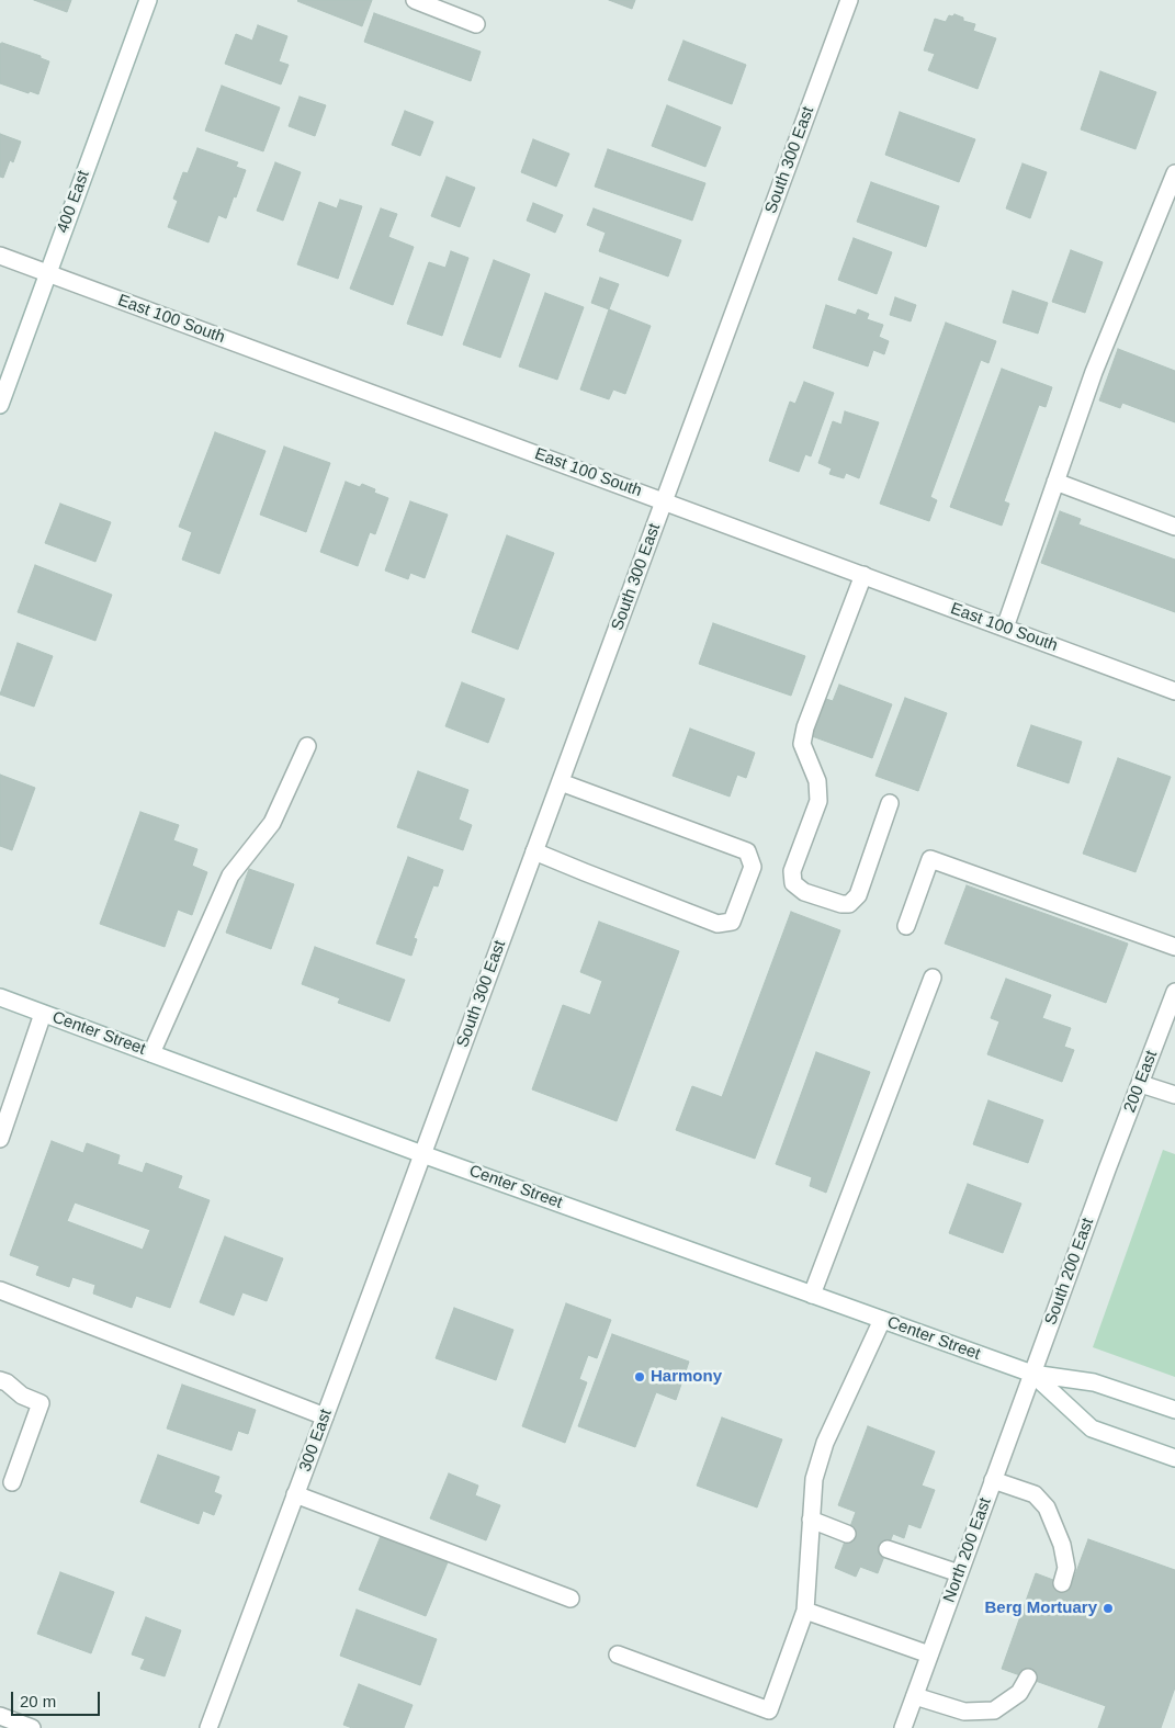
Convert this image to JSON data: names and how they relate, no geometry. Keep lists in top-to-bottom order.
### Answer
{
  "streets": {
    "street": [
      "South 300 East",
      "400 East",
      "East 100 South",
      "Center Street",
      "200 East",
      "South 200 East",
      "300 East",
      "North 200 East"
    ]
  },
  "crossings": [
    ["South 300 East", "East 100 South"],
    ["South 300 East", "Center Street"],
    ["South 300 East", "300 East"],
    ["400 East", "East 100 South"],
    ["Center Street", "South 200 East"],
    ["Center Street", "300 East"],
    ["Center Street", "North 200 East"],
    ["200 East", "South 200 East"],
    ["South 200 East", "North 200 East"]
  ],
  "places": ["Harmony", "Berg Mortuary"],
  "scale_bar": "20 m"
}
